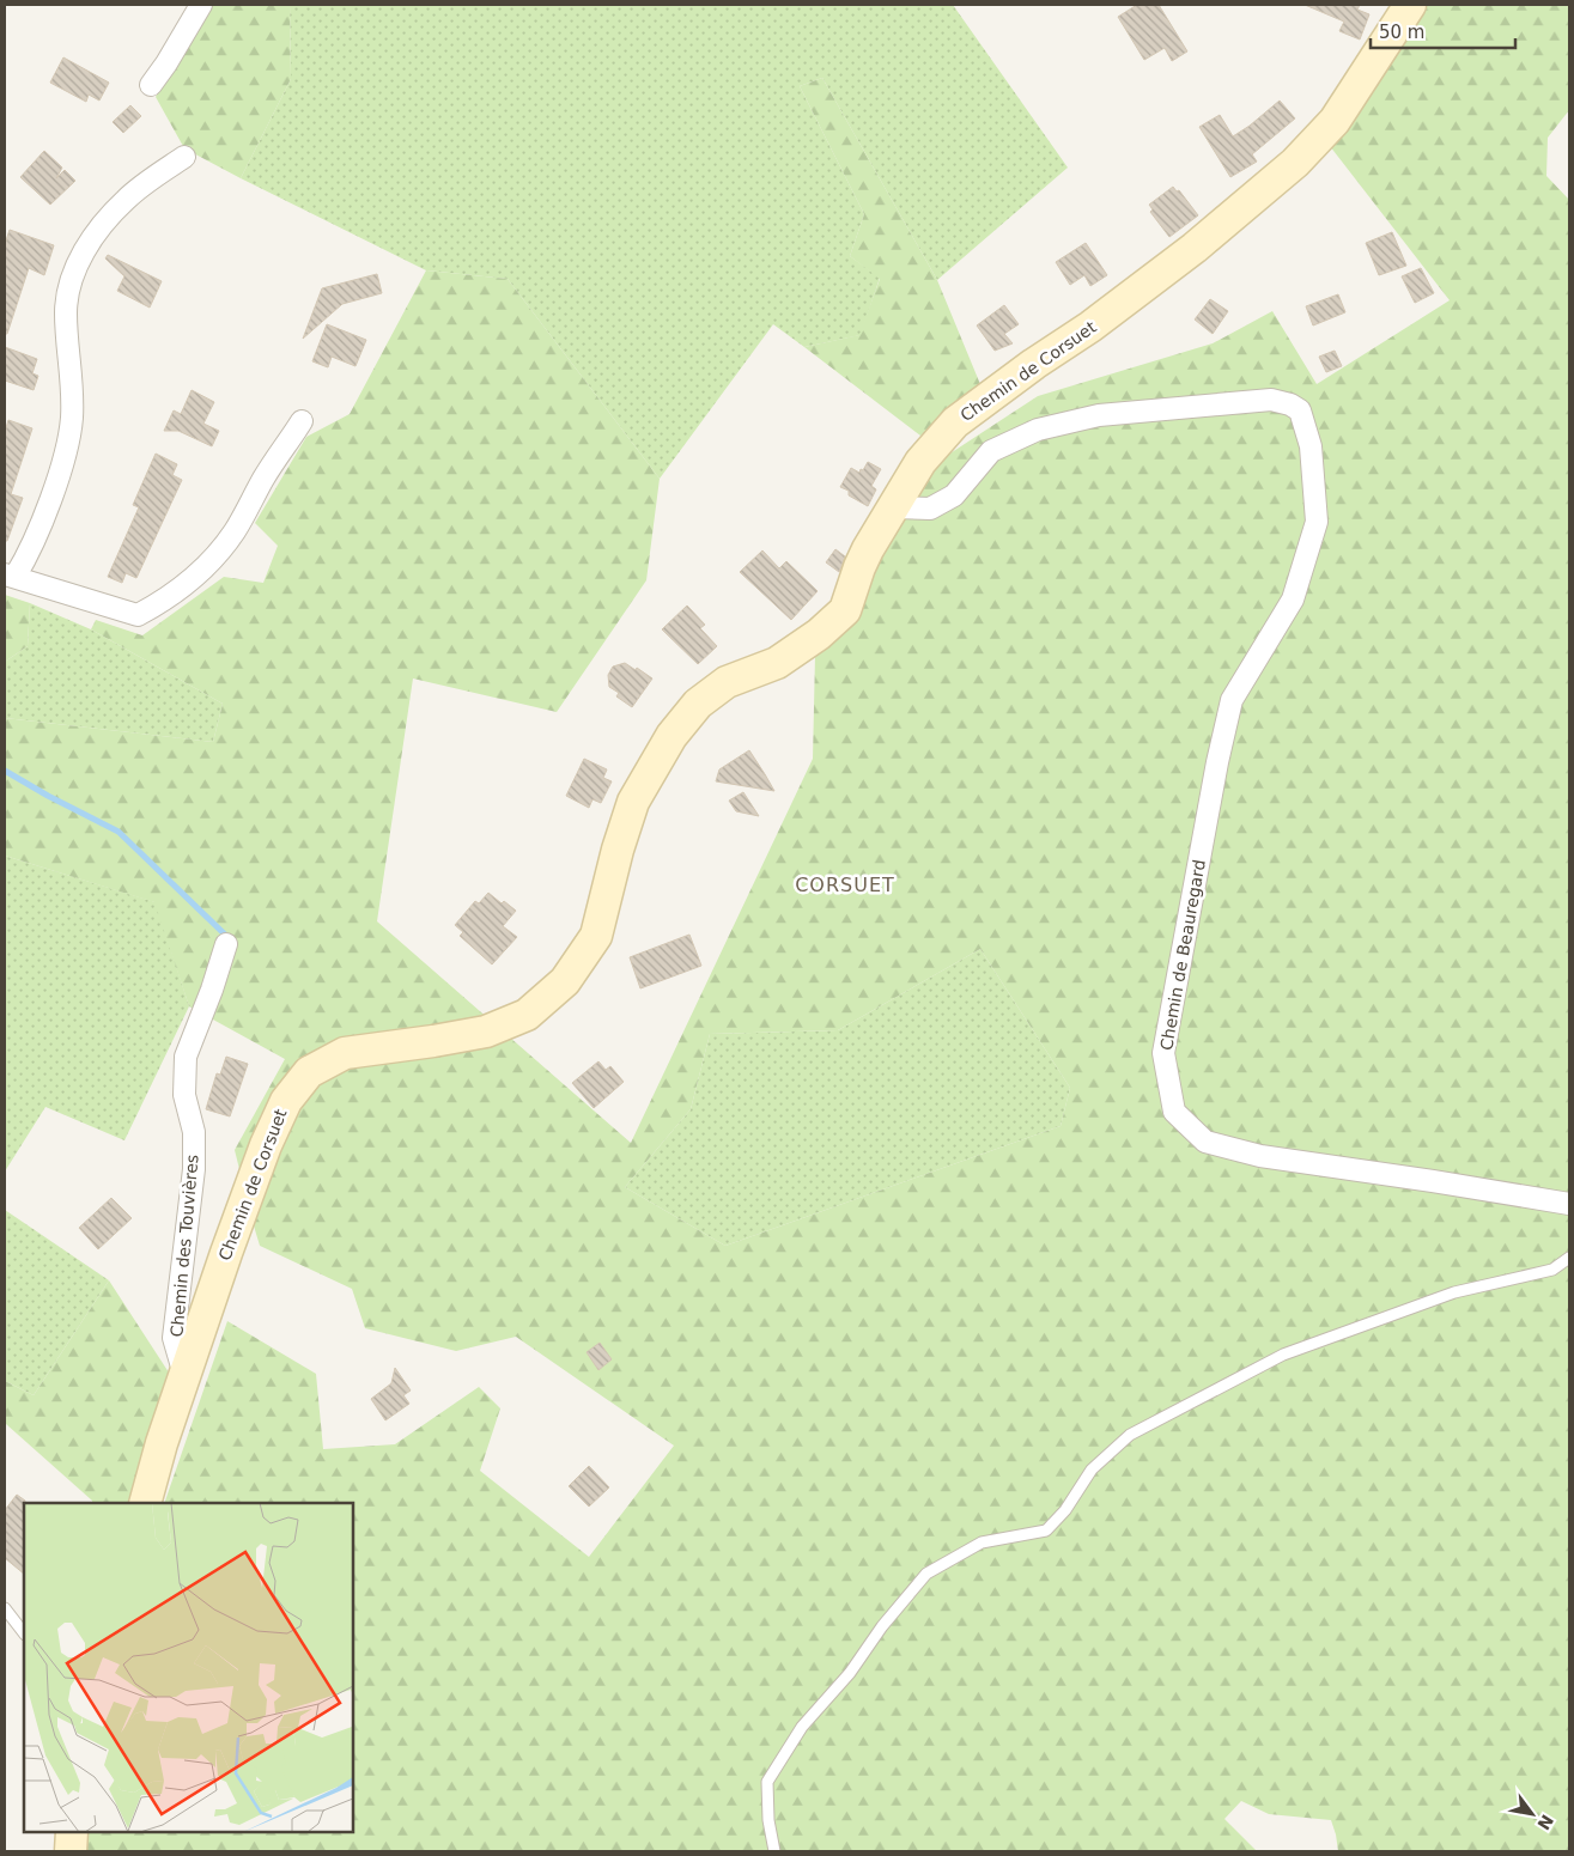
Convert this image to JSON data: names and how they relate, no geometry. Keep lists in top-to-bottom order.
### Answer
{
  "streets": {
    "street": ["Chemin de Corsuet", "Chemin de Beauregard", "Chemin des Touvières"]
  },
  "crossings": [
    ["Chemin de Corsuet", "Chemin de Beauregard"],
    ["Chemin de Corsuet", "Chemin des Touvières"]
  ],
  "districts": ["CORSUET"],
  "scale_bar": "50 m",
  "north": "bottom right"
}
